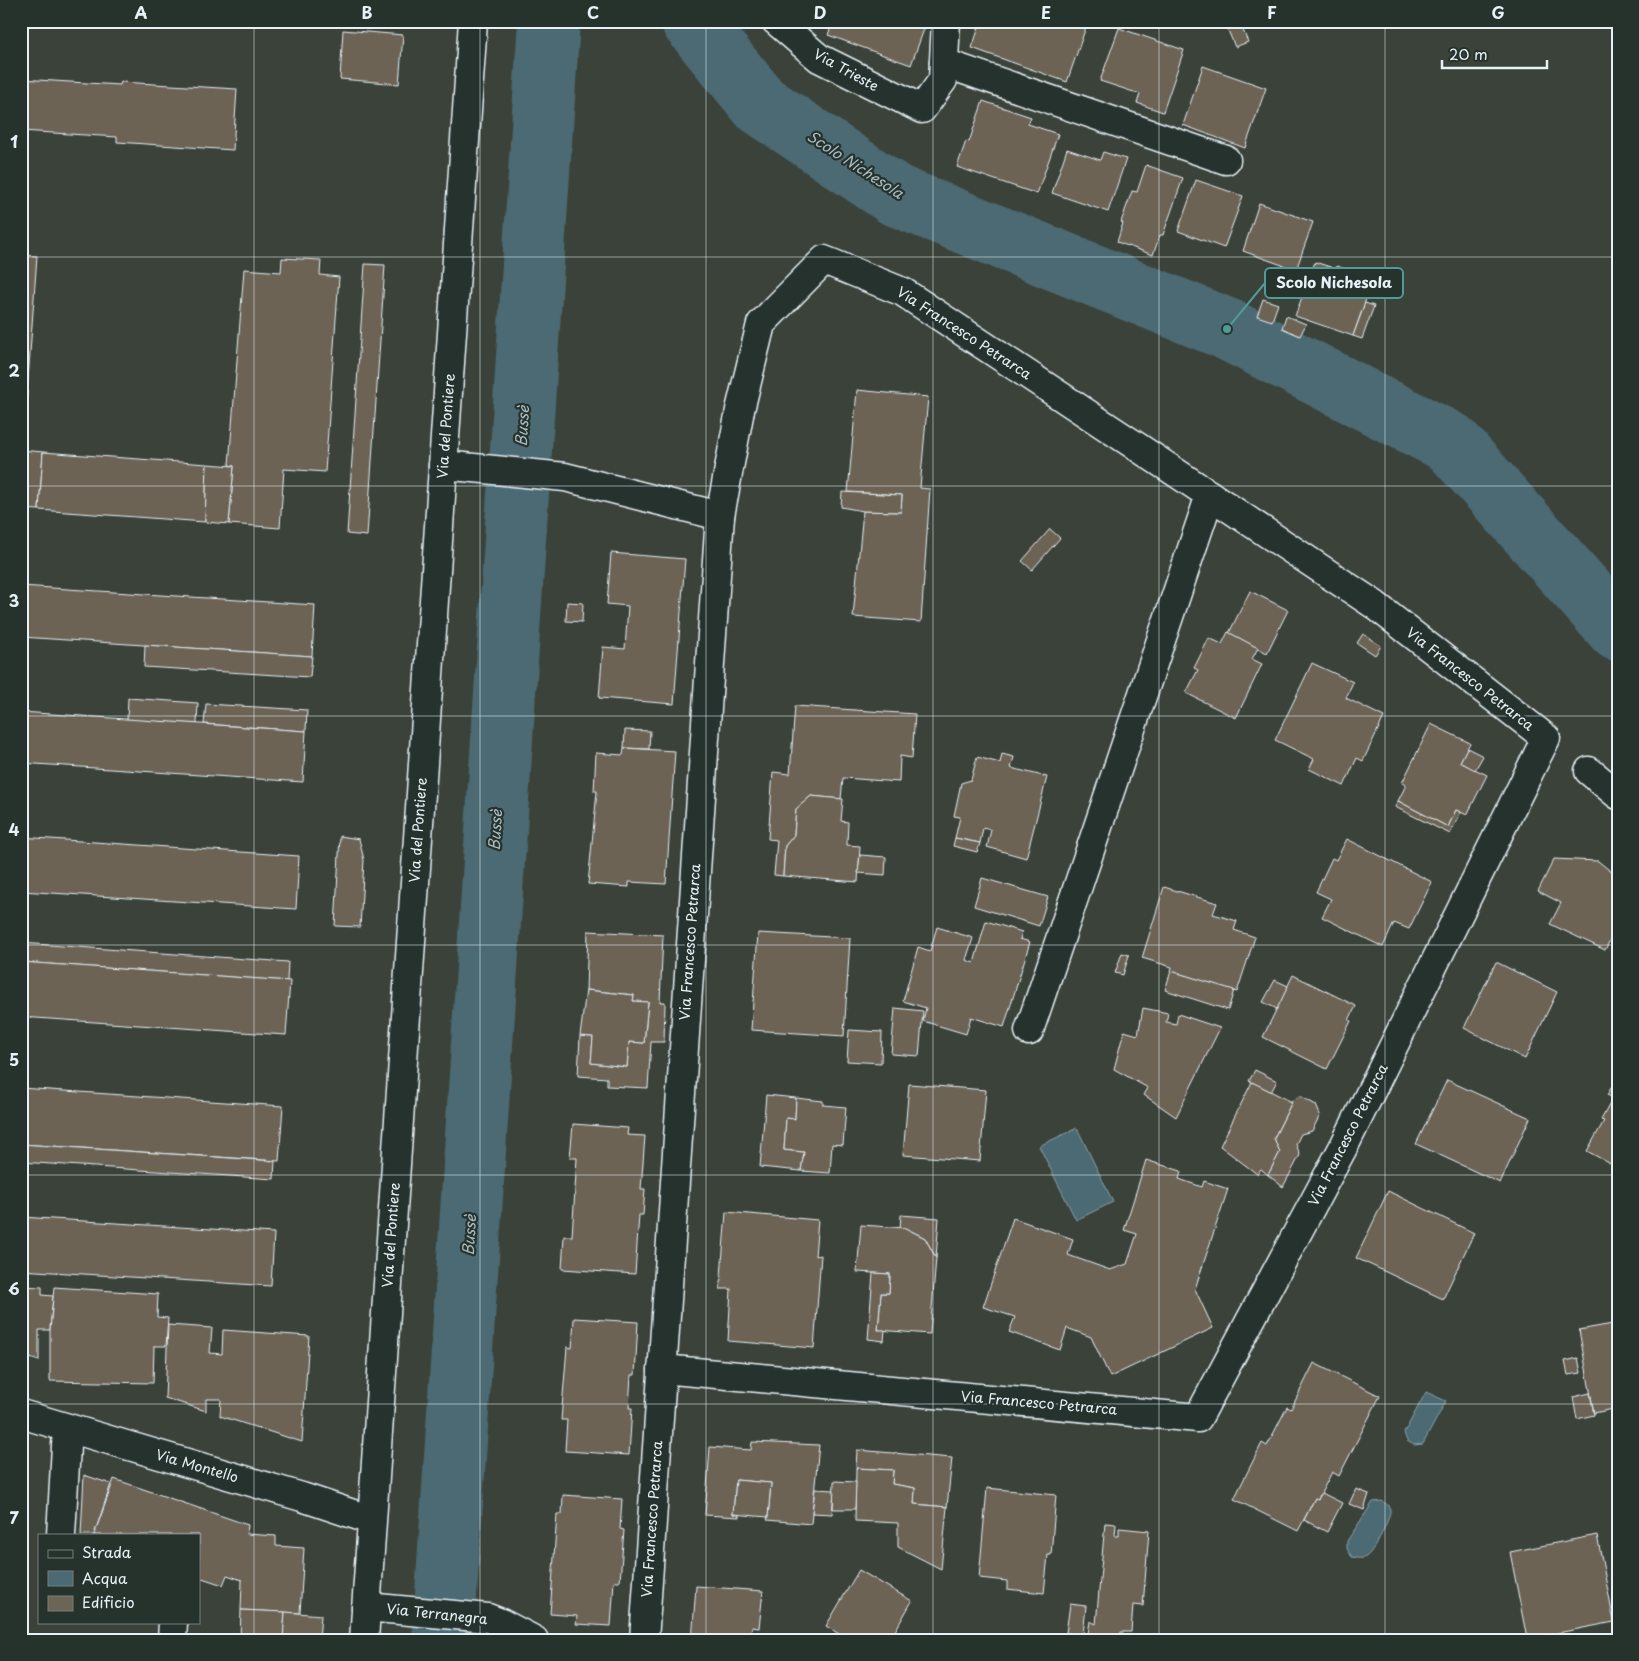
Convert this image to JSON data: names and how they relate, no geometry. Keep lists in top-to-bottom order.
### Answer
{
  "streets": {
    "street": [
      "Via Trieste",
      "Via Francesco Petrarca",
      "Via del Pontiere",
      "Via Montello",
      "Via Terranegra"
    ]
  },
  "crossings": [
    ["Via del Pontiere", "Via Montello"],
    ["Via del Pontiere", "Via Terranegra"]
  ],
  "water": ["Scolo Nichesola", "Bussè"],
  "places": ["Scolo Nichesola"],
  "legend": ["Strada", "Acqua", "Edificio"],
  "scale_bar": "20 m",
  "grid": {
    "columns": [
      "A",
      "B",
      "C",
      "D",
      "E",
      "F",
      "G"
    ],
    "rows": [
      "1",
      "2",
      "3",
      "4",
      "5",
      "6",
      "7"
    ]
  }
}
